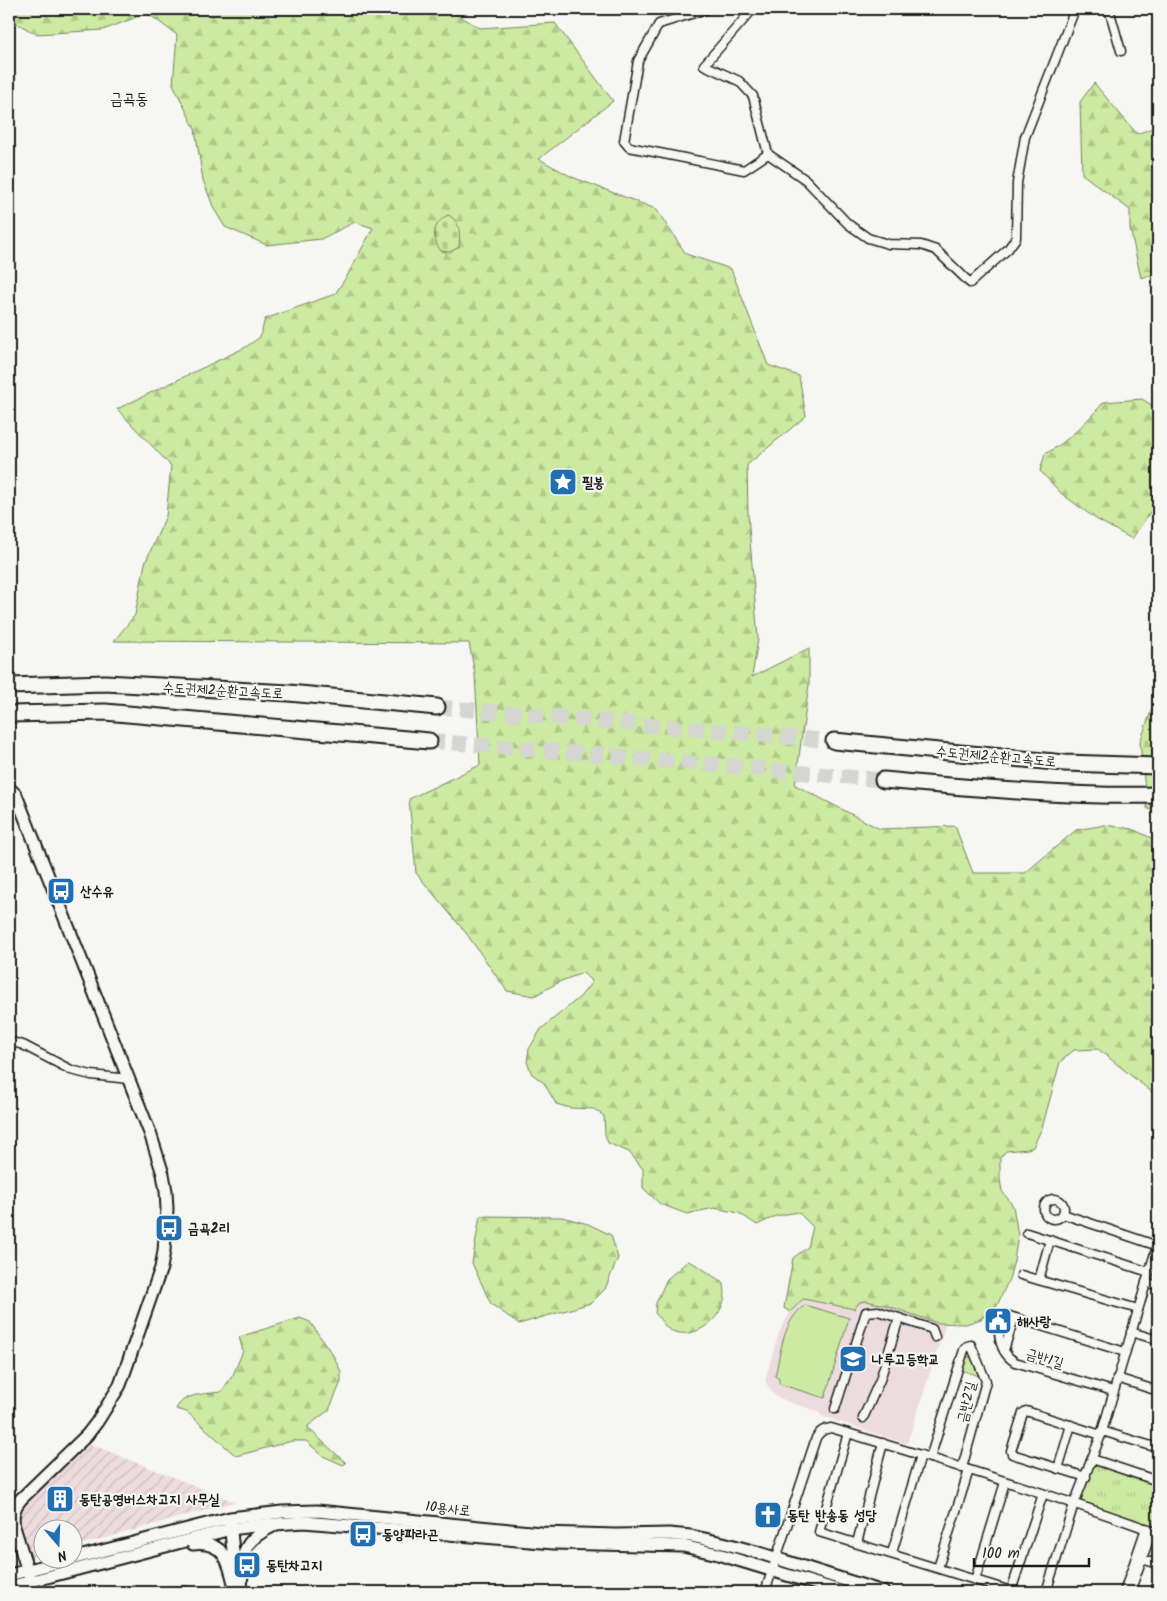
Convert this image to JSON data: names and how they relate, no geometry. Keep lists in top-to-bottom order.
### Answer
{
  "streets": {
    "highway": ["수도권제2순환고속도로"],
    "street": ["금반1길", "금반2길", "10용사로"]
  },
  "districts": ["금곡동"],
  "places": {
    "place": ["필봉"],
    "bus stop": [
      "산수유",
      "금곡2리",
      "동양파라곤",
      "동탄차고지"
    ],
    "public building": ["해사랑"],
    "school or university": ["나루고등학교"],
    "building": ["동탄공영버스차고지 사무실"],
    "church": ["동탄 반송동 성당"]
  },
  "scale_bar": "100 m",
  "north": "bottom"
}
